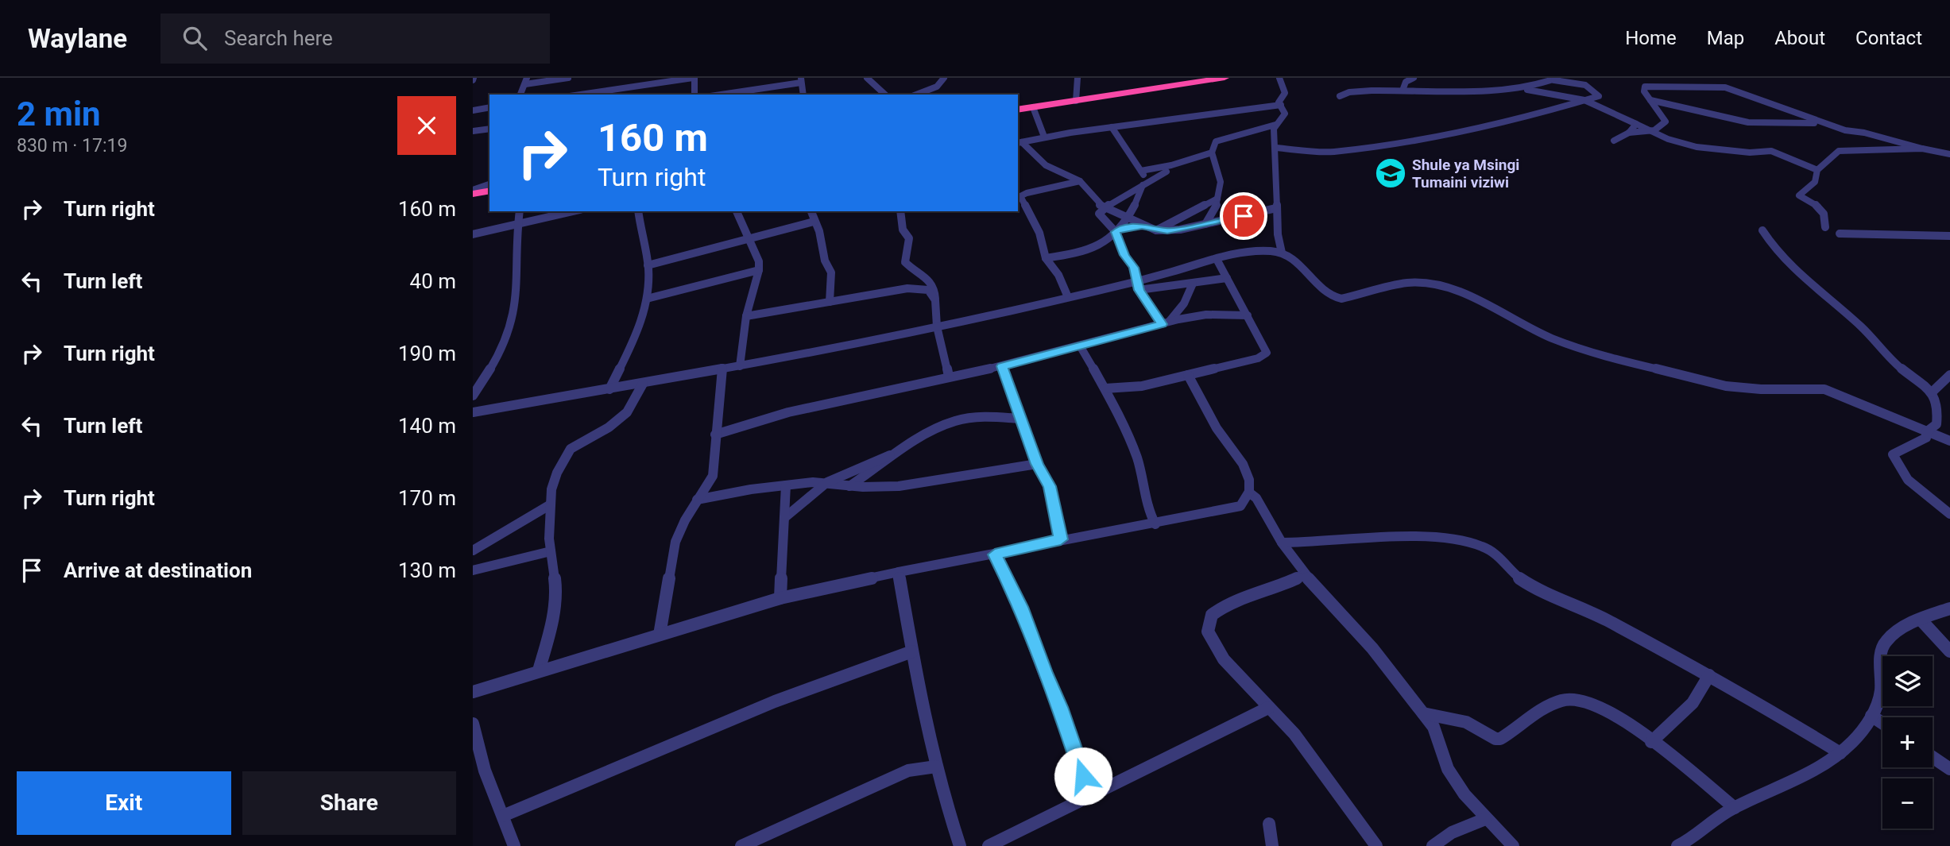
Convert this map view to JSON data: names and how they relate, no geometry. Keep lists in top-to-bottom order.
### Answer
{
  "places": {
    "school or university": ["Shule ya Msingi Tumaini viziwi"]
  },
  "page": {
    "header": "Waylane",
    "search": "Search here",
    "nav": [
      "Home",
      "Map",
      "About",
      "Contact"
    ],
    "heading": ["2 min", "830 m · 17:19"],
    "turn": ["160 m", "Turn right"],
    "list": [
      {
        "name": "Turn right",
        "value": "160 m"
      },
      {
        "name": "Turn left",
        "value": "40 m"
      },
      {
        "name": "Turn right",
        "value": "190 m"
      },
      {
        "name": "Turn left",
        "value": "140 m"
      },
      {
        "name": "Turn right",
        "value": "170 m"
      },
      {
        "name": "Arrive at destination",
        "value": "130 m"
      }
    ],
    "map_buttons": ["+", "−"],
    "buttons": ["Exit", "Share"]
  }
}
